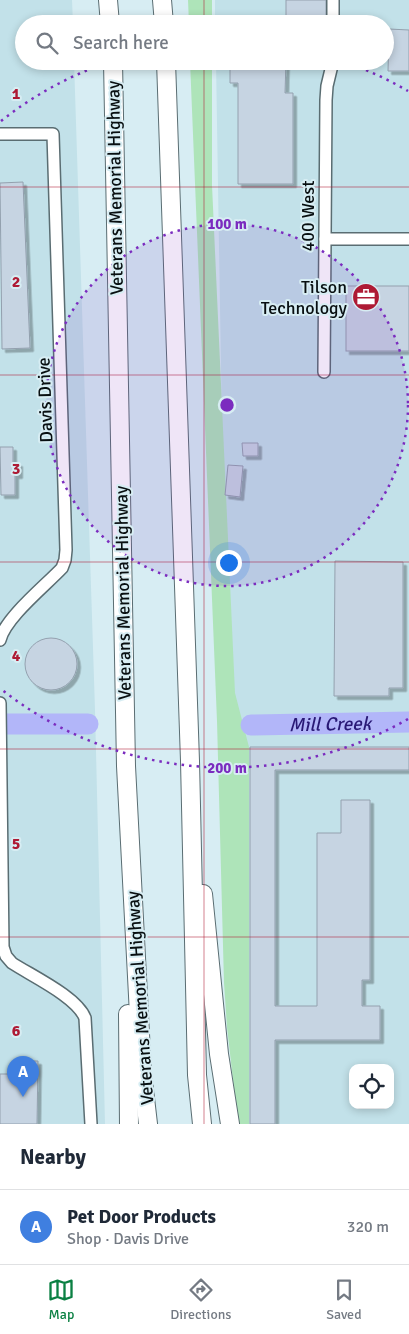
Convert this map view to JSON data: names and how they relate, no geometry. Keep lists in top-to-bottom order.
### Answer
{
  "streets": {
    "highway": ["Veterans Memorial Highway"],
    "street": ["400 West", "Davis Drive"]
  },
  "water": ["Mill Creek"],
  "places": {
    "office": ["Tilson Technology"]
  },
  "page": {
    "search": "Search here",
    "pins": "A",
    "heading": "Nearby",
    "list": [
      {
        "mark": "A",
        "name": "Pet Door Products",
        "note": "Shop · Davis Drive",
        "value": "320 m"
      }
    ],
    "nav": ["Map", "Directions", "Saved"]
  },
  "grid": {
    "rows": [
      "1",
      "2",
      "3",
      "4",
      "5",
      "6"
    ]
  },
  "rings": ["100 m", "200 m"]
}
